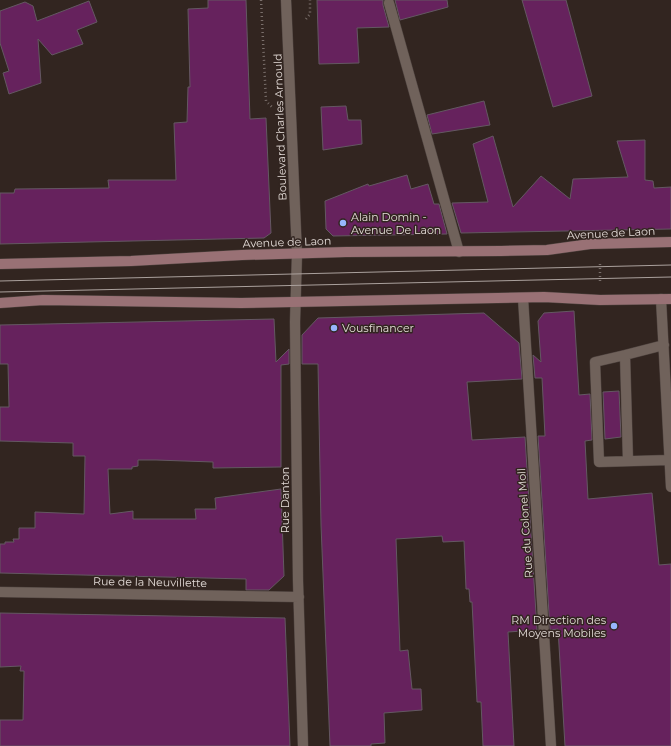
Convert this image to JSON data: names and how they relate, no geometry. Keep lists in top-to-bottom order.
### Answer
{
  "streets": {
    "main road": ["Avenue de Laon"],
    "street": [
      "Boulevard Charles Arnould",
      "Rue Danton",
      "Rue du Colonel Moll",
      "Rue de la Neuvillette"
    ]
  },
  "crossings": [
    ["Boulevard Charles Arnould", "Avenue de Laon"],
    ["Boulevard Charles Arnould", "Rue Danton"],
    ["Avenue de Laon", "Rue Danton"],
    ["Rue Danton", "Rue de la Neuvillette"]
  ],
  "places": ["Alain Domin - Avenue De Laon", "Vousfinancer", "RM Direction des Moyens Mobiles"]
}
